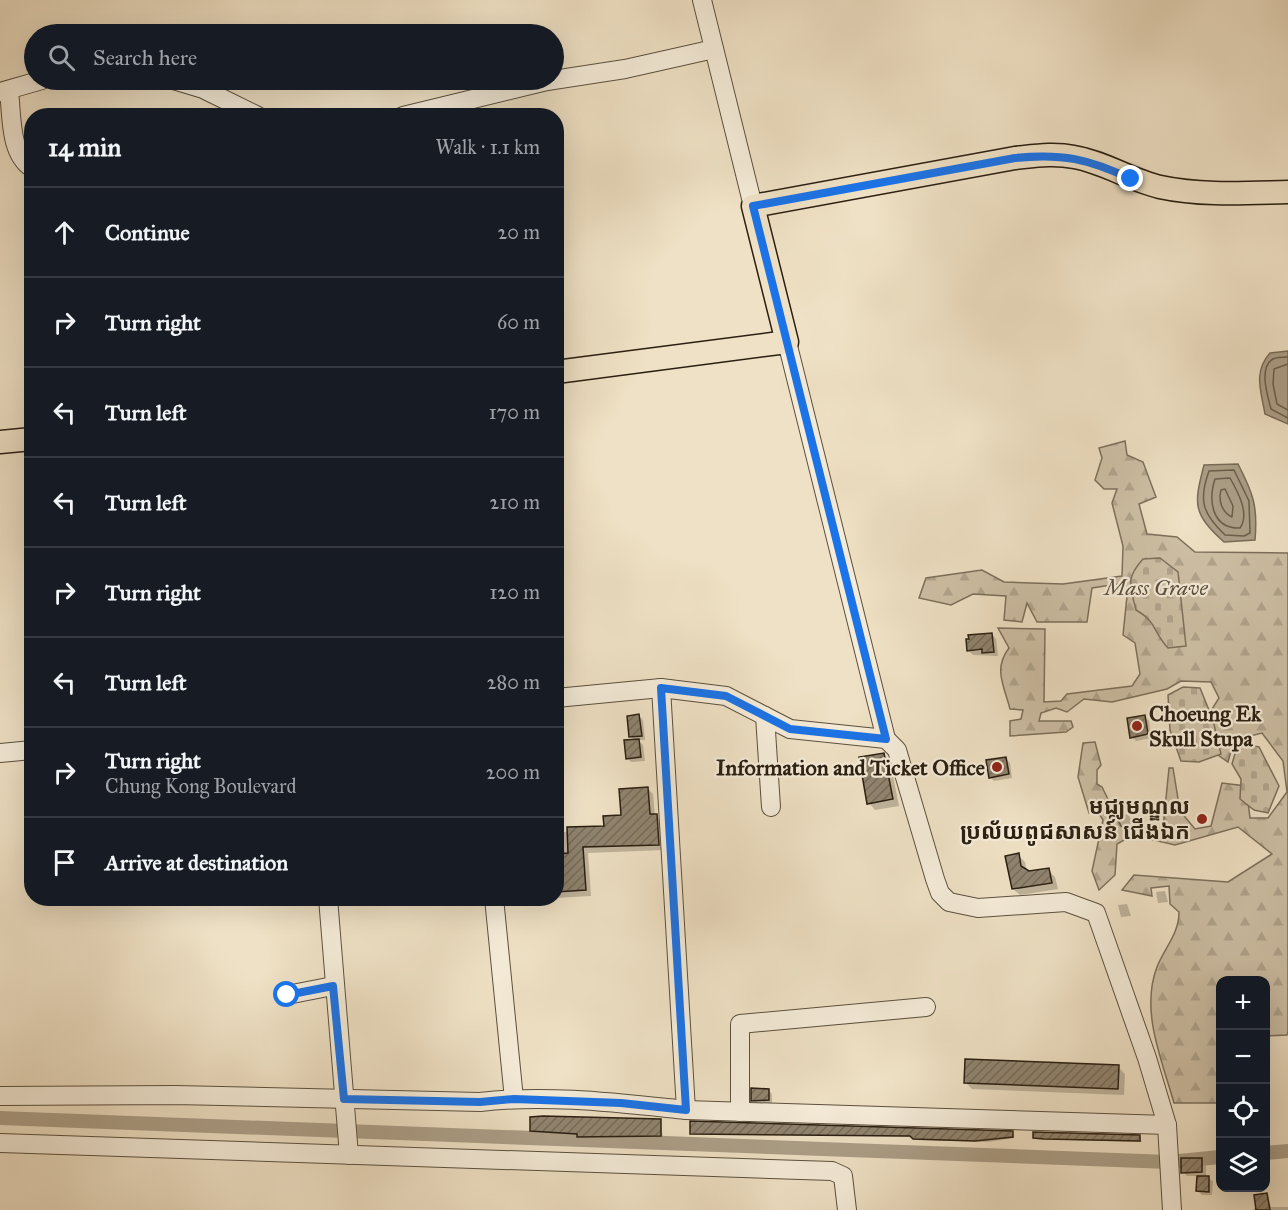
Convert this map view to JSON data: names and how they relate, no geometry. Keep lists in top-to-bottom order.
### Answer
{
  "parks": ["Mass Grave"],
  "places": ["Choeung Ek Skull Stupa", "Information and Ticket Office", "មជ្ឈមណ្ឌល ប្រល័យពូជសាសន៍ ជើងឯក"],
  "page": {
    "search": "Search here",
    "heading": ["14 min", "Walk · 1.1 km"],
    "list": [
      ["Continue", "20 m"],
      ["Turn right", "60 m"],
      ["Turn left", "170 m"],
      ["Turn left", "210 m"],
      ["Turn right", "120 m"],
      ["Turn left", "280 m"],
      ["Turn right", "Chung Kong Boulevard", "200 m"],
      "Arrive at destination"
    ],
    "map_buttons": ["+", "−"]
  }
}
